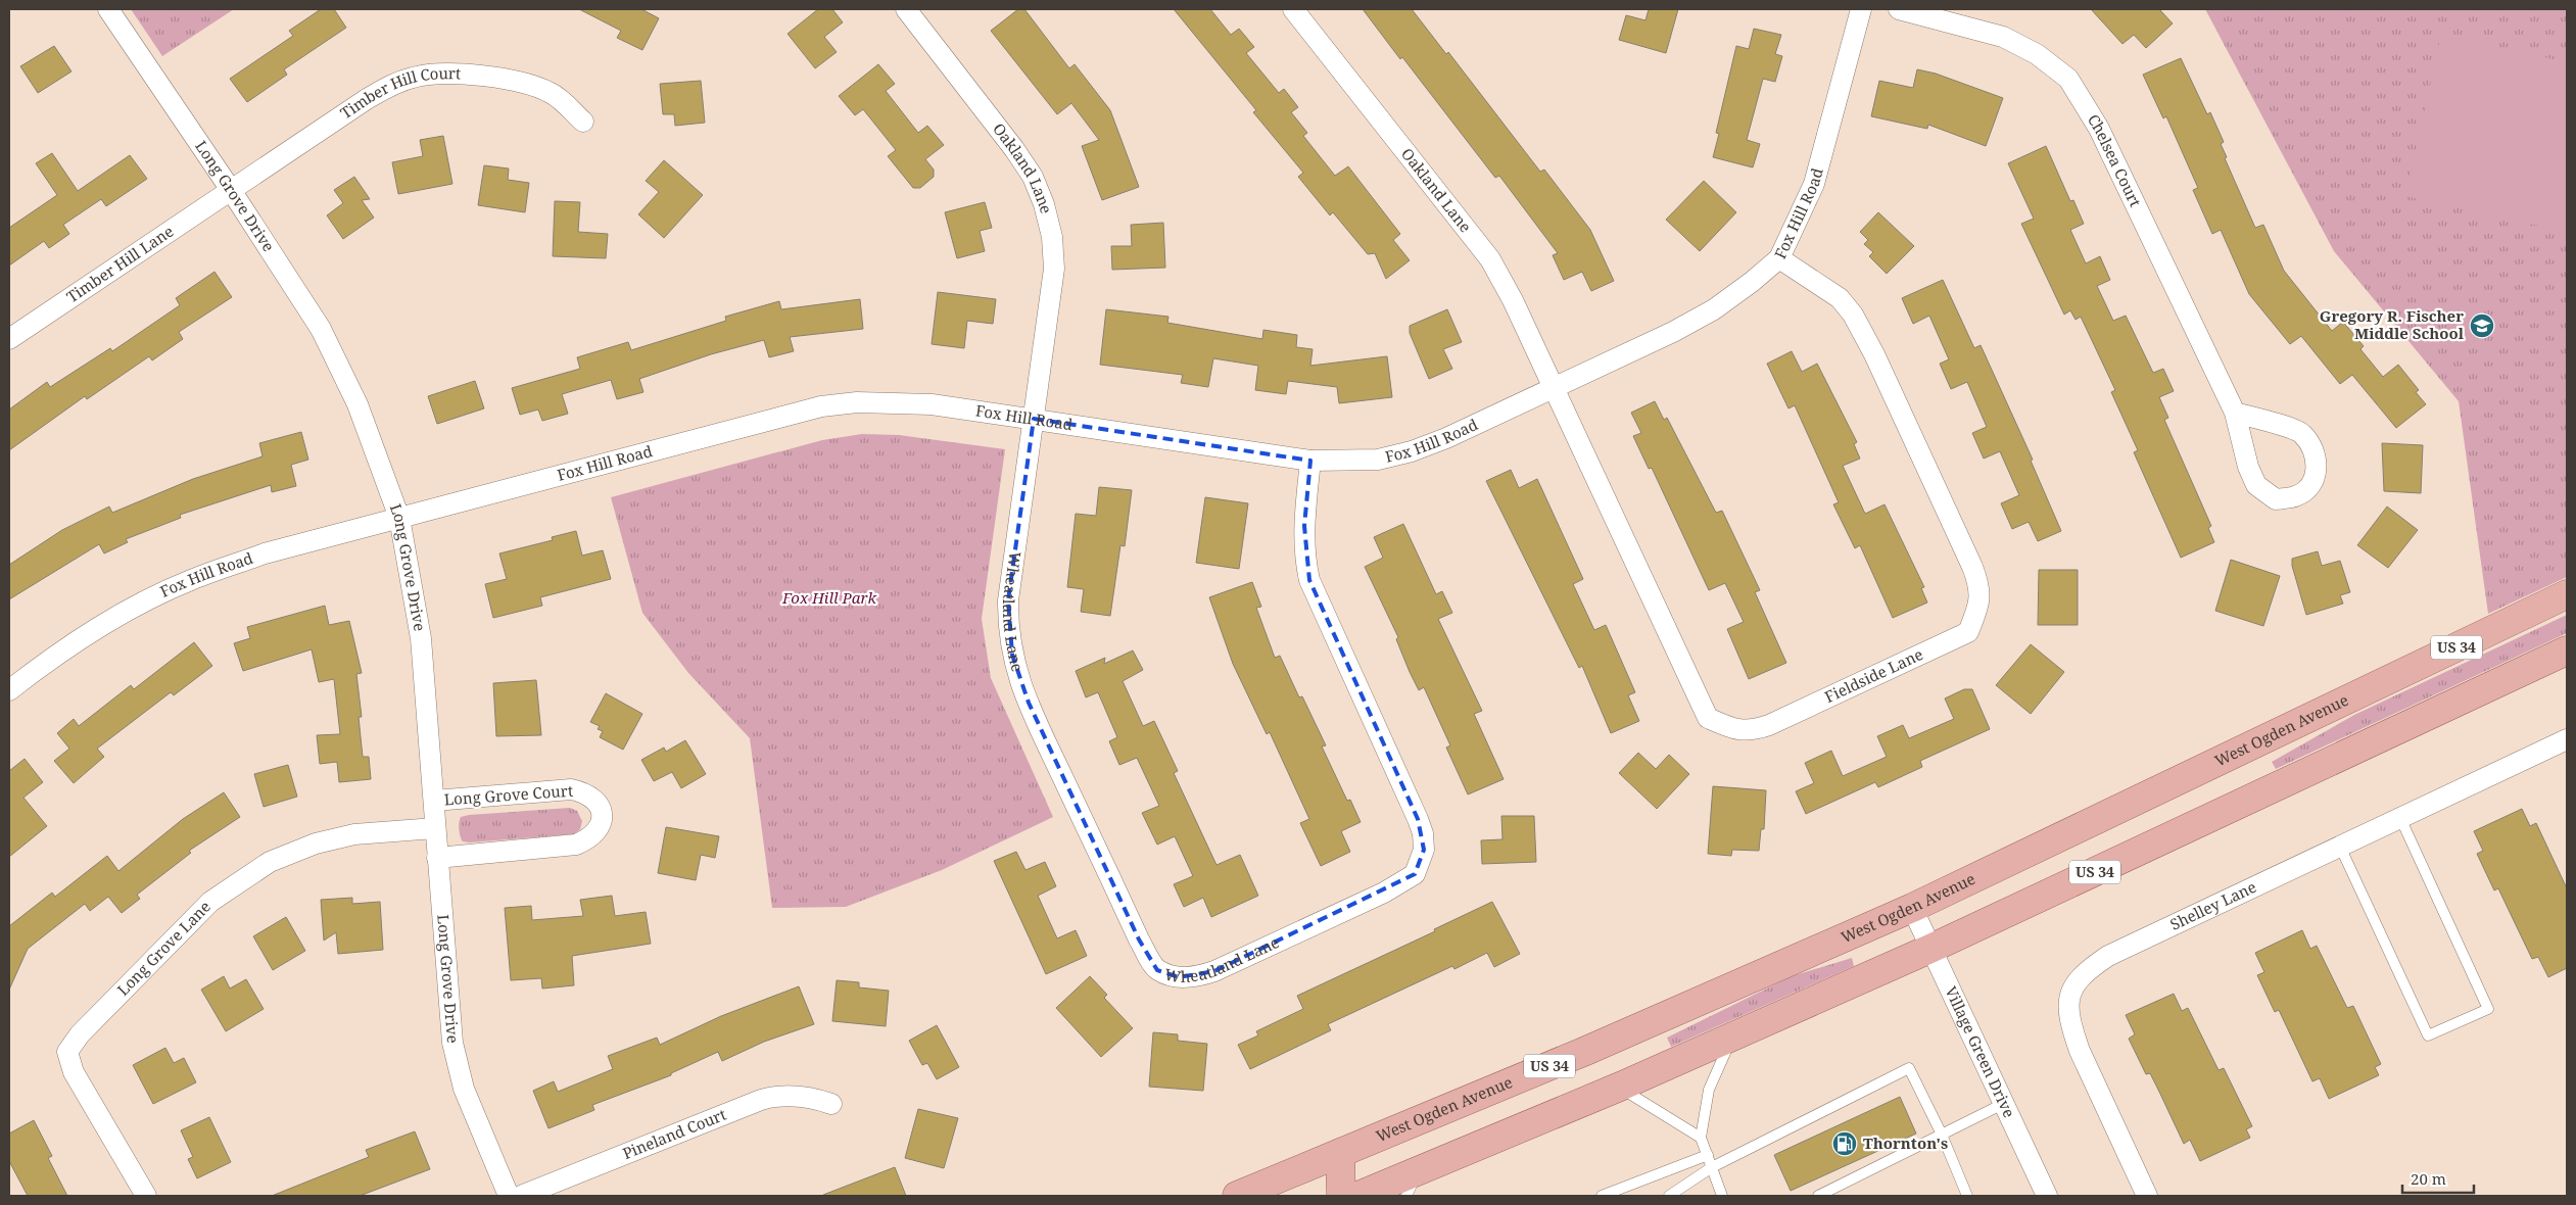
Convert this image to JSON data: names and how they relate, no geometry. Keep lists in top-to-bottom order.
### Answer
{
  "streets": {
    "main road": ["US 34", "West Ogden Avenue"],
    "street": [
      "Timber Hill Court",
      "Chelsea Court",
      "Oakland Lane",
      "Long Grove Drive",
      "Fox Hill Road",
      "Timber Hill Lane",
      "Wheatland Lane",
      "Fieldside Lane",
      "Long Grove Court",
      "Shelley Lane",
      "Long Grove Lane",
      "Village Green Drive",
      "Pineland Court"
    ]
  },
  "crossings": [
    ["Timber Hill Court", "Long Grove Drive"],
    ["Timber Hill Court", "Timber Hill Lane"],
    ["Oakland Lane", "Fox Hill Road"],
    ["Oakland Lane", "Wheatland Lane"],
    ["Oakland Lane", "Fieldside Lane"],
    ["Long Grove Drive", "Fox Hill Road"],
    ["Long Grove Drive", "Timber Hill Lane"],
    ["Long Grove Drive", "Long Grove Court"],
    ["Long Grove Drive", "Long Grove Lane"],
    ["Fox Hill Road", "Wheatland Lane"],
    ["Fox Hill Road", "Fieldside Lane"],
    ["US 34", "Village Green Drive"],
    ["West Ogden Avenue", "Village Green Drive"]
  ],
  "parks": ["Fox Hill Park"],
  "places": {
    "school or university": ["Gregory R. Fischer Middle School"],
    "fuel station": ["Thornton's"]
  },
  "scale_bar": "20 m"
}
